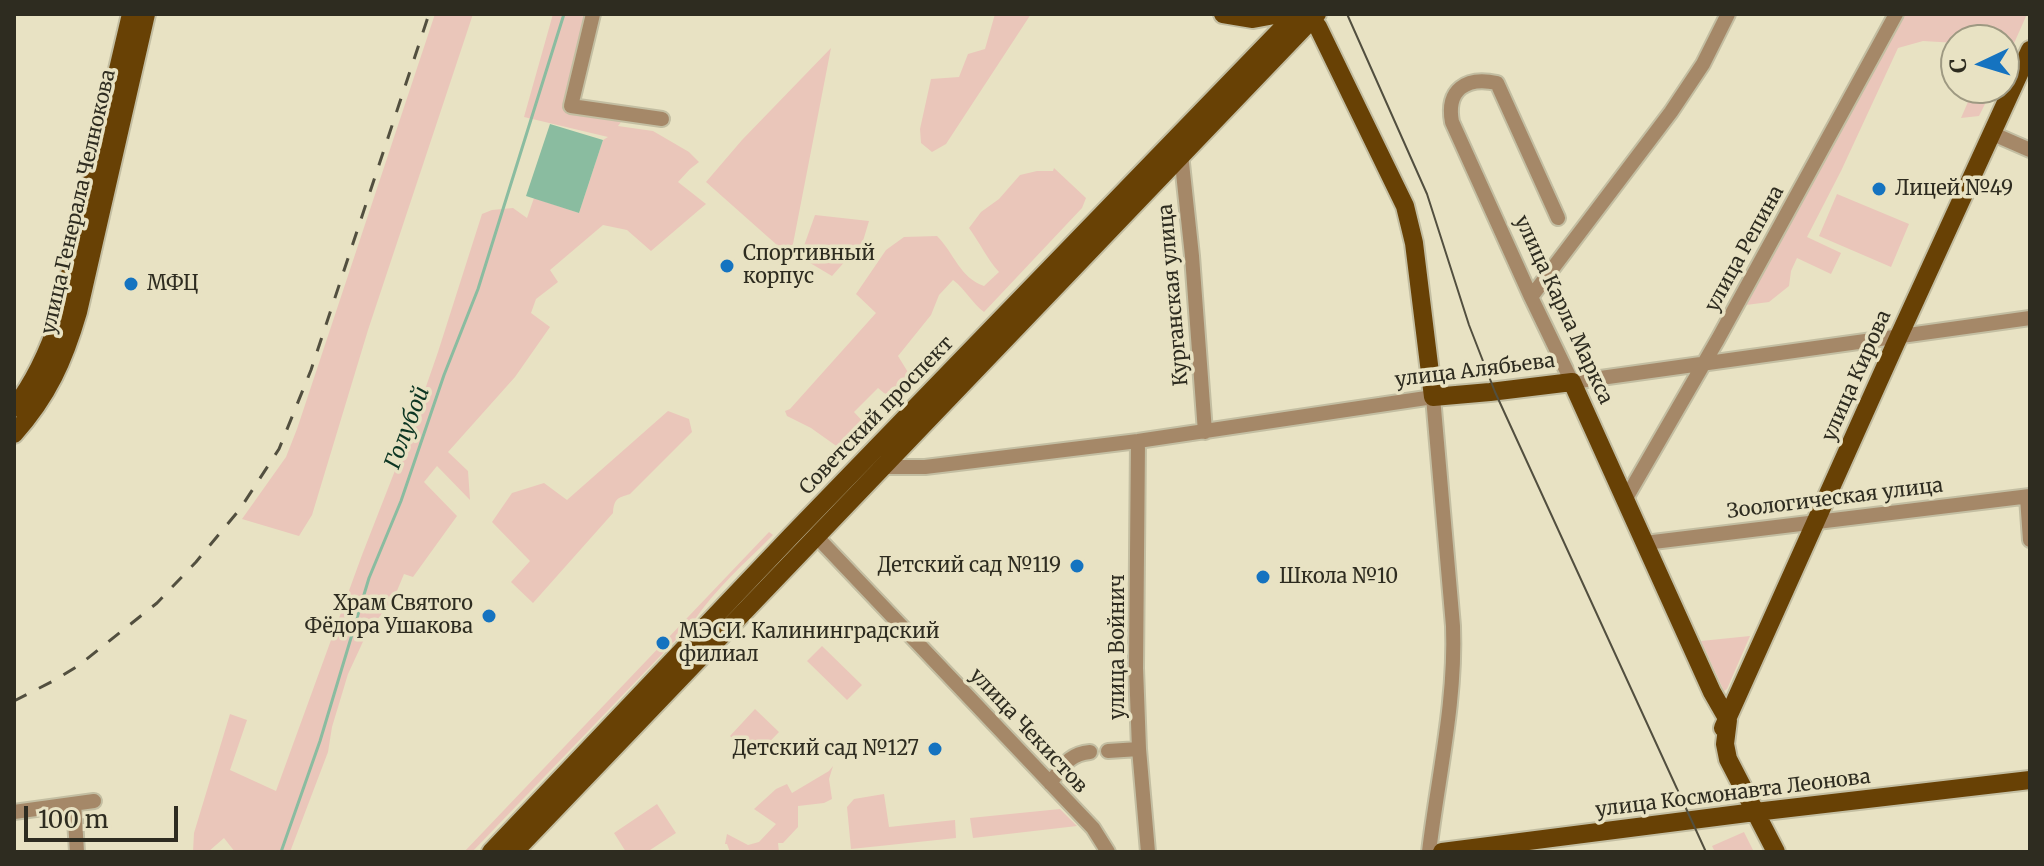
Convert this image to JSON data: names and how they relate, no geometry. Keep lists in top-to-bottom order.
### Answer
{
  "streets": {
    "main road": [
      "улица Генерала Челнокова",
      "улица Карла Маркса",
      "улица Алябьева",
      "улица Кирова",
      "Советский проспект",
      "улица Космонавта Леонова"
    ],
    "street": [
      "улица Репина",
      "Курганская улица",
      "Зоологическая улица",
      "улица Войнич",
      "улица Чекистов"
    ]
  },
  "crossings": [
    ["улица Репина", "улица Карла Маркса"],
    ["улица Репина", "улица Алябьева"],
    ["Курганская улица", "улица Алябьева"],
    ["Курганская улица", "Советский проспект"],
    ["улица Карла Маркса", "улица Алябьева"],
    ["улица Карла Маркса", "улица Кирова"],
    ["улица Карла Маркса", "Зоологическая улица"],
    ["улица Карла Маркса", "улица Космонавта Леонова"],
    ["улица Алябьева", "улица Кирова"],
    ["улица Алябьева", "Советский проспект"],
    ["улица Алябьева", "улица Войнич"],
    ["улица Кирова", "Зоологическая улица"],
    ["Советский проспект", "улица Чекистов"]
  ],
  "water": ["Голубой"],
  "places": [
    "Лицей №49",
    "Спортивный корпус",
    "МФЦ",
    "Детский сад №119",
    "Школа №10",
    "Храм Святого Фёдора Ушакова",
    "МЭСИ. Калининградский филиал",
    "Детский сад №127"
  ],
  "scale_bar": "100 m",
  "north": "left"
}
